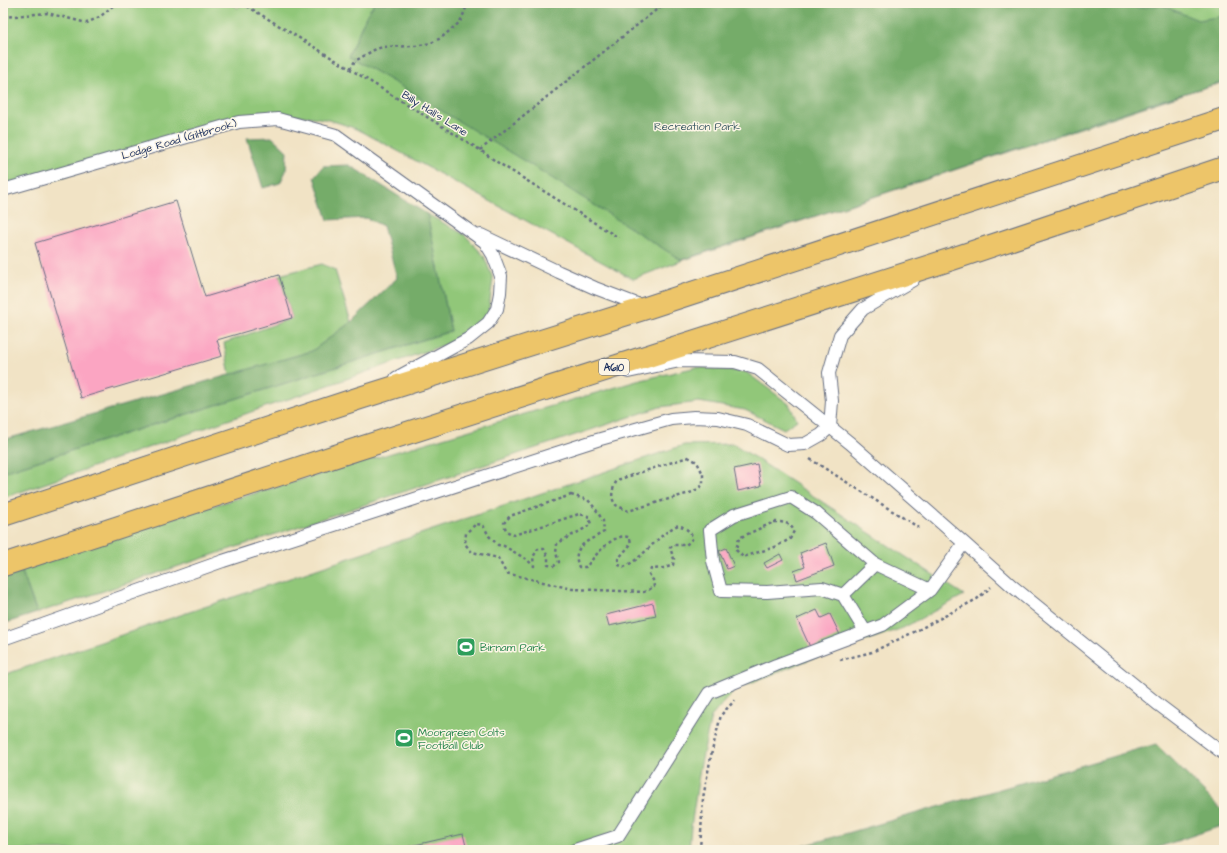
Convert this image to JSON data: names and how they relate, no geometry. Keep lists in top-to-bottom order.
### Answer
{
  "streets": {
    "highway": ["A610"],
    "lane": ["Lodge Road (Giltbrook)"],
    "path": ["Billy Hall's Lane"]
  },
  "parks": ["Recreation Park"],
  "places": {
    "sports": ["Birnam Park", "Moorgreen Colts Football Club"]
  }
}
